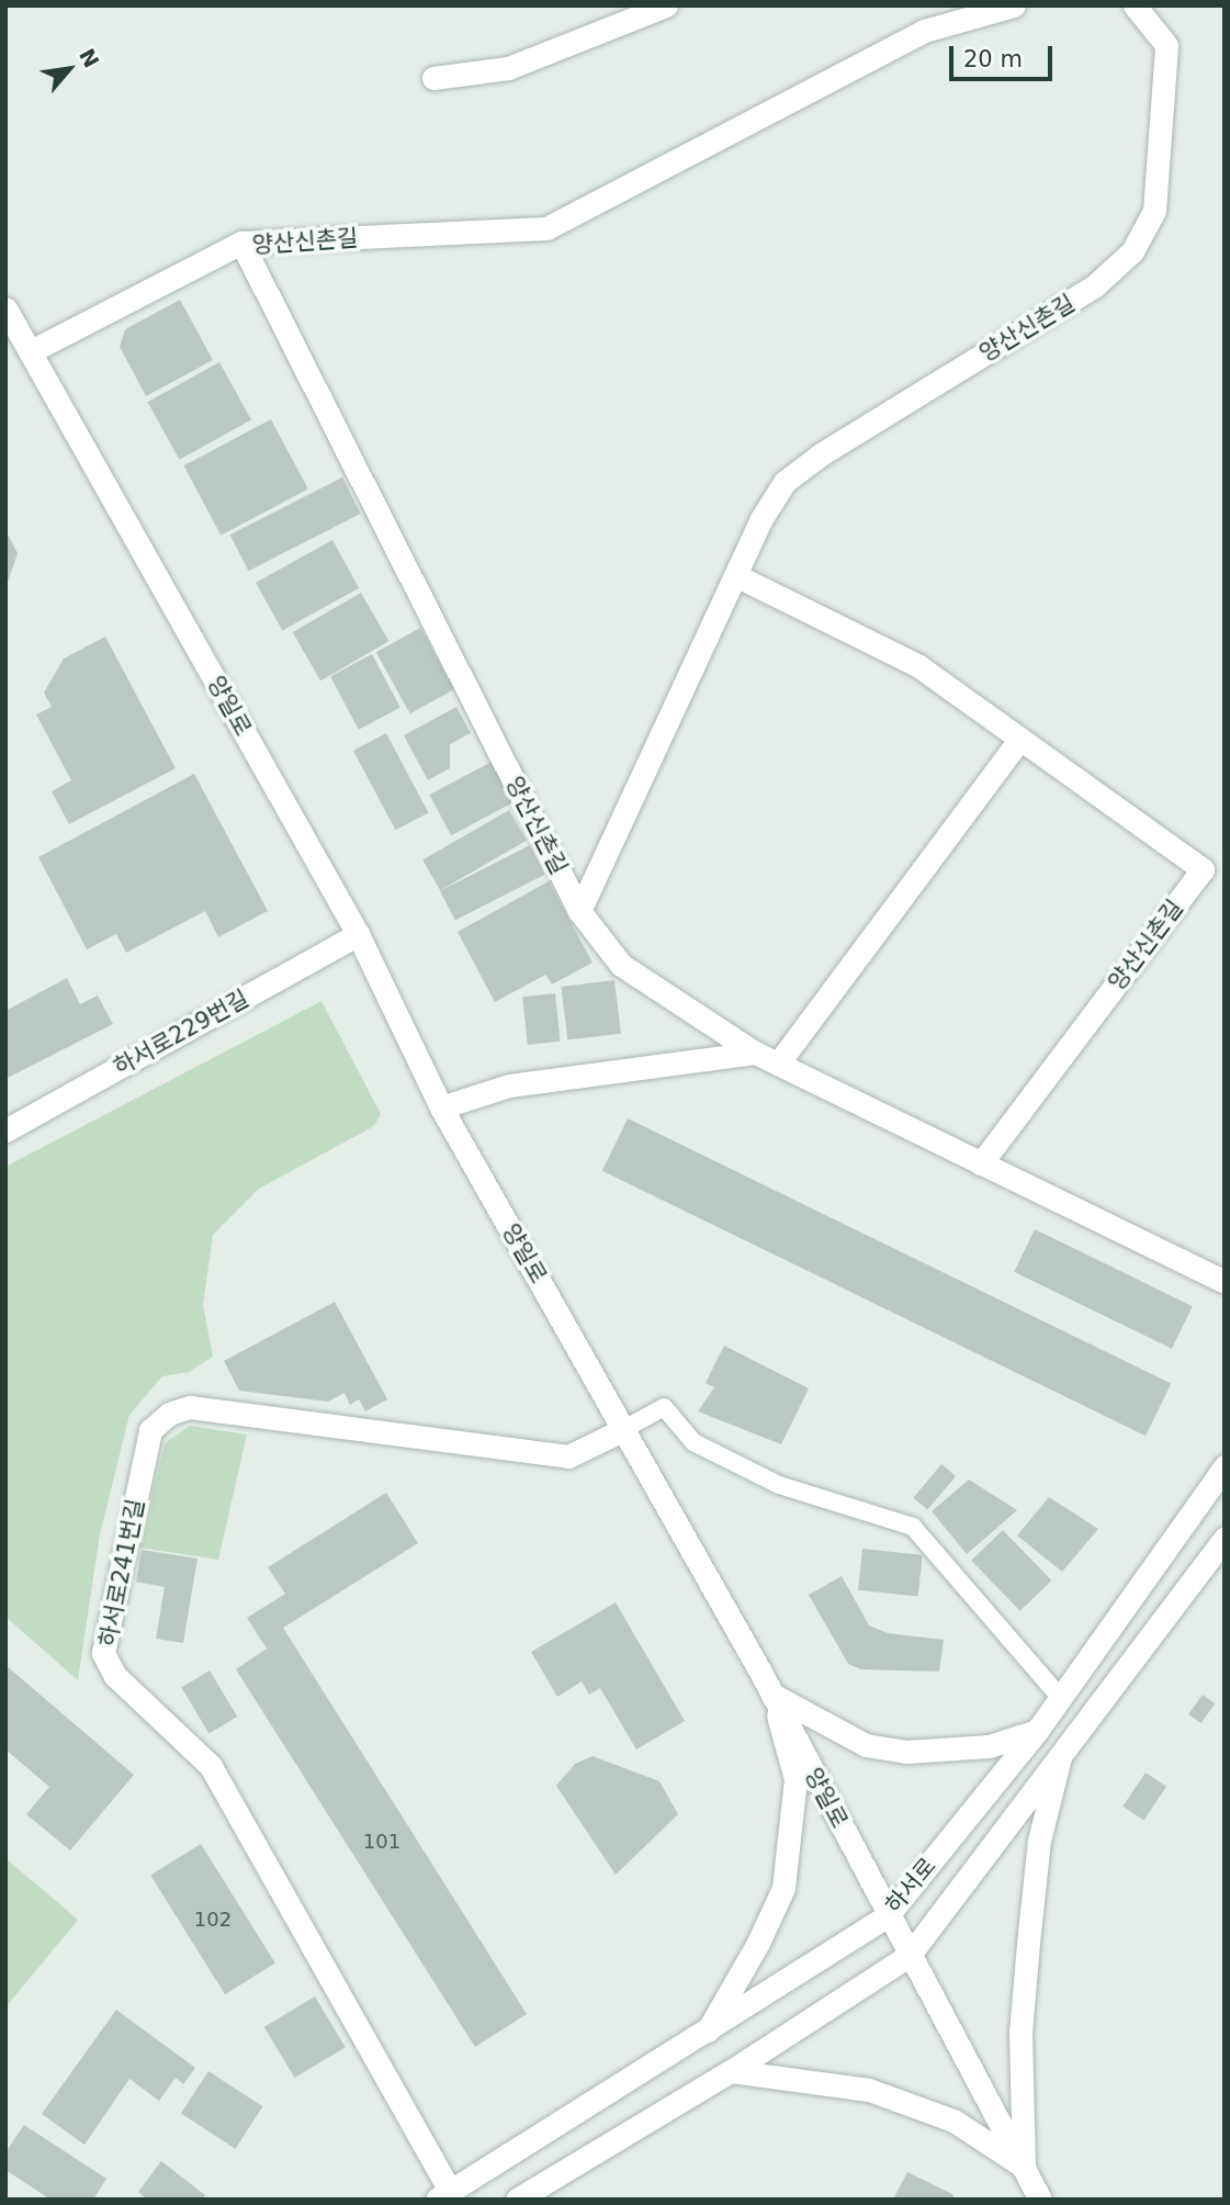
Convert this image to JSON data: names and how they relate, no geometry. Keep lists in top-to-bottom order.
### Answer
{
  "streets": {
    "street": [
      "양산신촌길",
      "양일로",
      "하서로229번길",
      "하서로241번길",
      "하서로"
    ]
  },
  "crossings": [
    ["양일로", "하서로229번길"],
    ["양일로", "하서로241번길"],
    ["양일로", "하서로"],
    ["하서로241번길", "하서로"]
  ],
  "house_numbers": ["101", "102"],
  "scale_bar": "20 m",
  "north": "top right"
}
